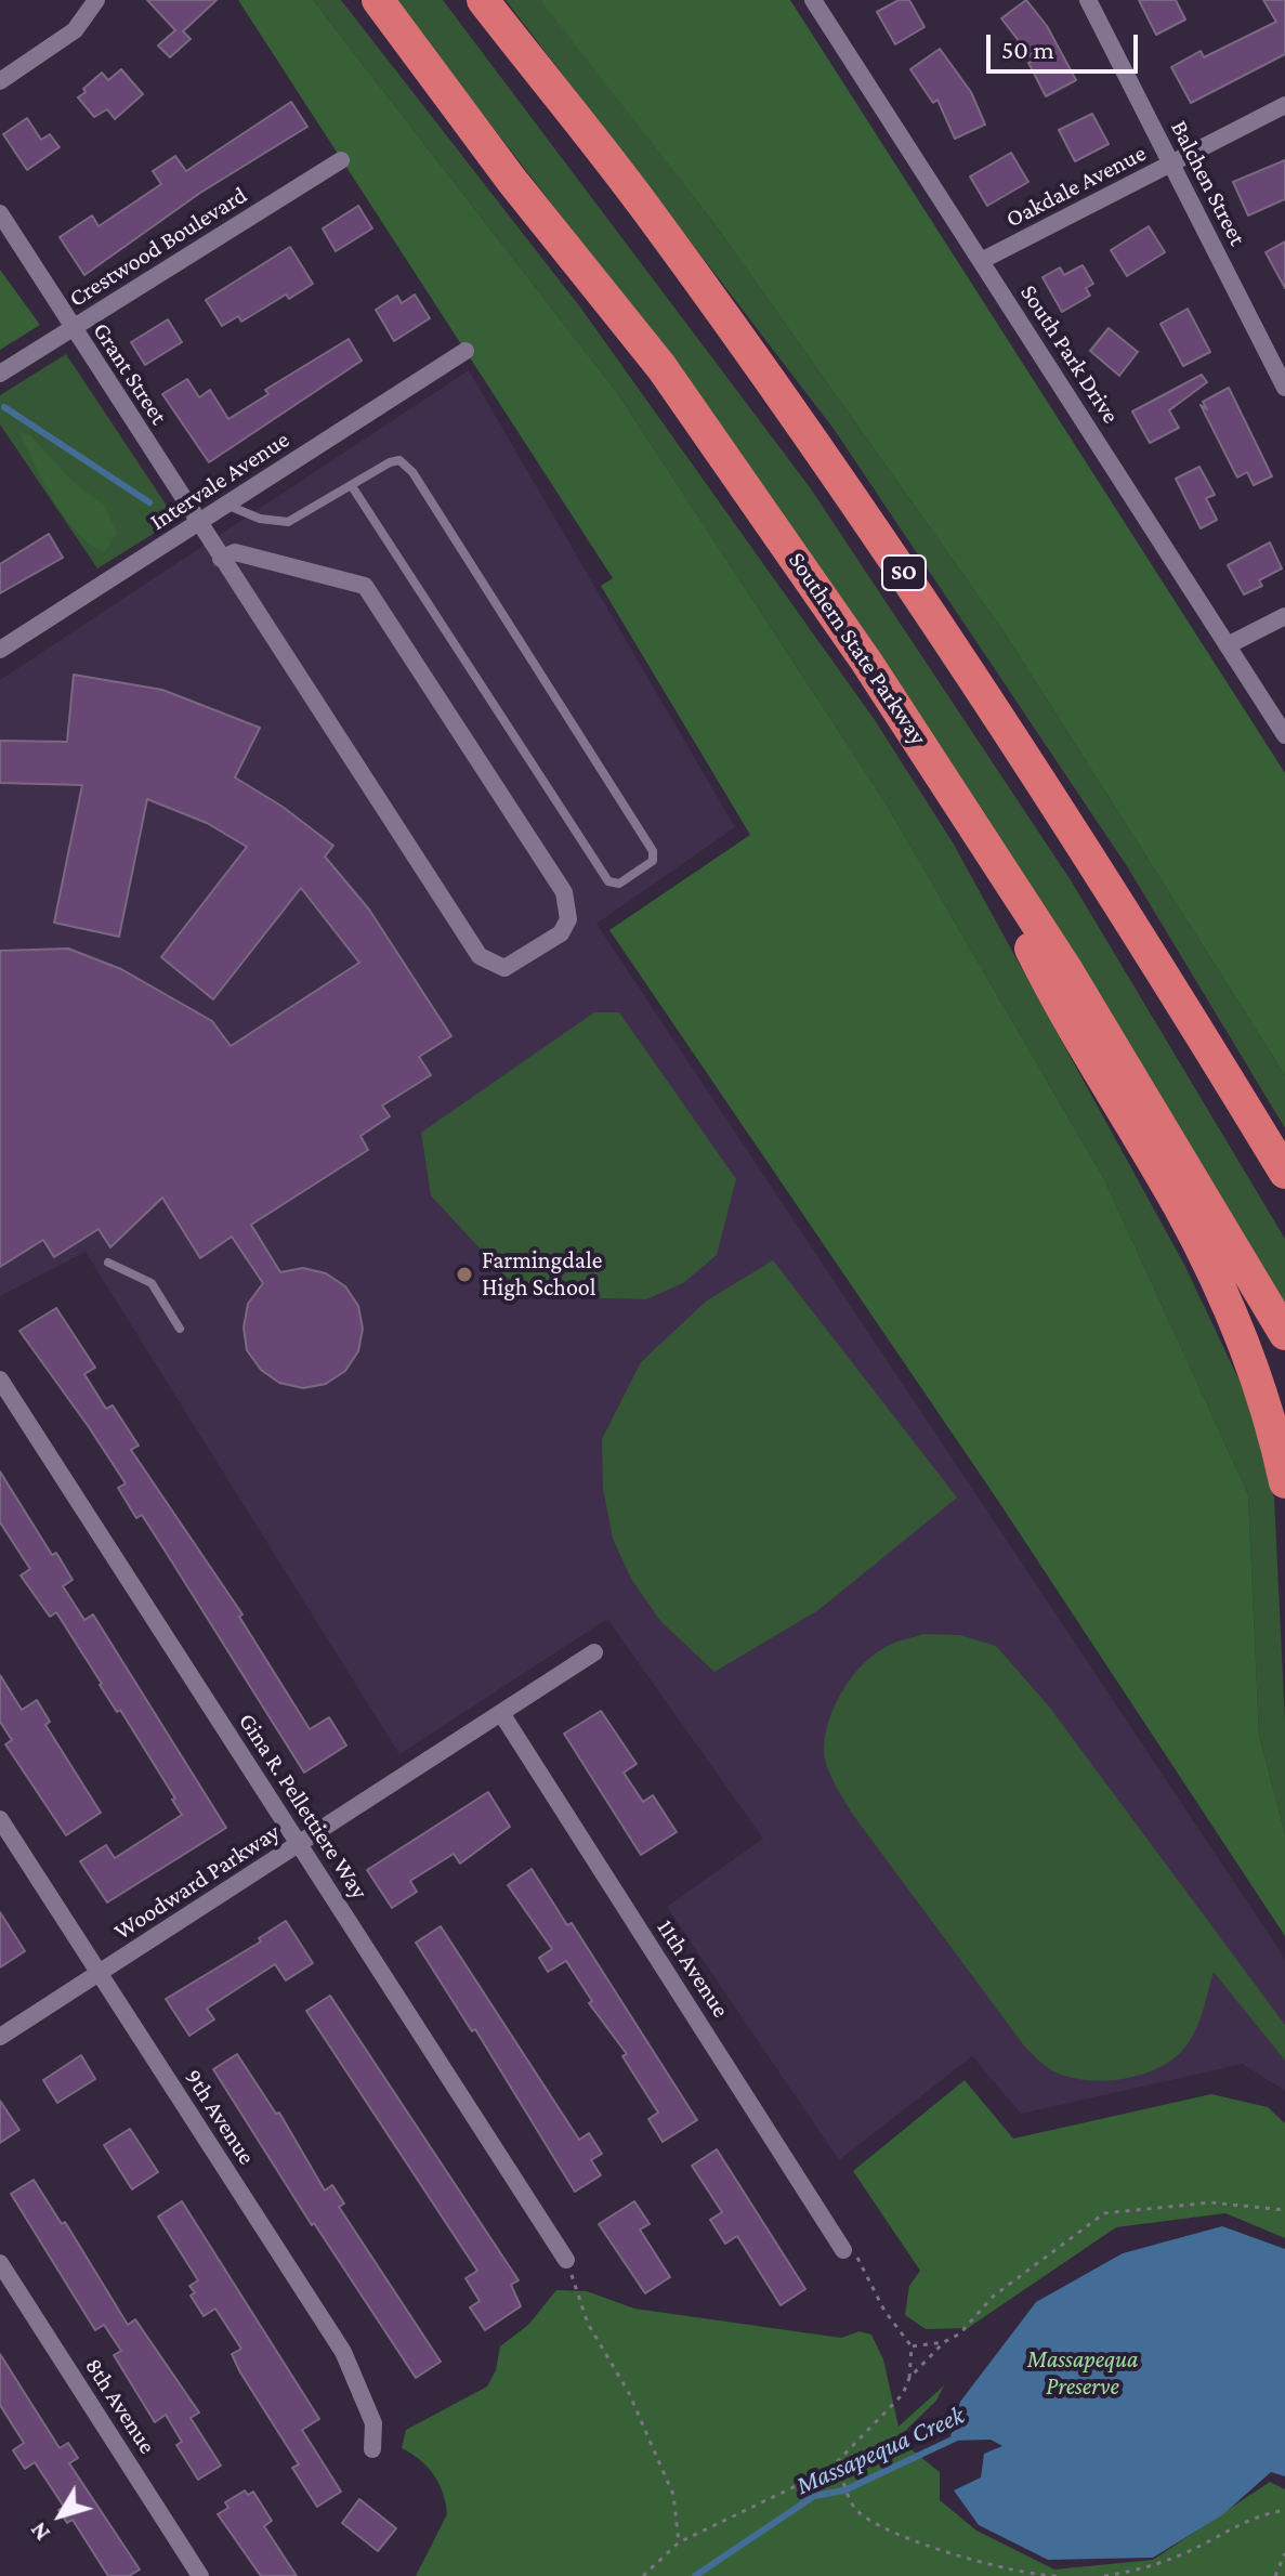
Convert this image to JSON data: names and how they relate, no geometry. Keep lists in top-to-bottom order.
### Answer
{
  "streets": {
    "highway": ["SO", "Southern State Parkway"],
    "street": [
      "Balchen Street",
      "Oakdale Avenue",
      "Crestwood Boulevard",
      "South Park Drive",
      "Grant Street",
      "Intervale Avenue",
      "Gina R. Pellettiere Way",
      "Woodward Parkway",
      "11th Avenue",
      "9th Avenue",
      "8th Avenue"
    ]
  },
  "crossings": [
    ["Balchen Street", "Oakdale Avenue"],
    ["Oakdale Avenue", "South Park Drive"],
    ["Crestwood Boulevard", "Grant Street"],
    ["Grant Street", "Intervale Avenue"],
    ["Gina R. Pellettiere Way", "Woodward Parkway"],
    ["Woodward Parkway", "11th Avenue"],
    ["Woodward Parkway", "9th Avenue"]
  ],
  "water": ["Massapequa Creek"],
  "parks": ["Massapequa Preserve"],
  "places": ["Farmingdale High School"],
  "scale_bar": "50 m",
  "north": "bottom left"
}
